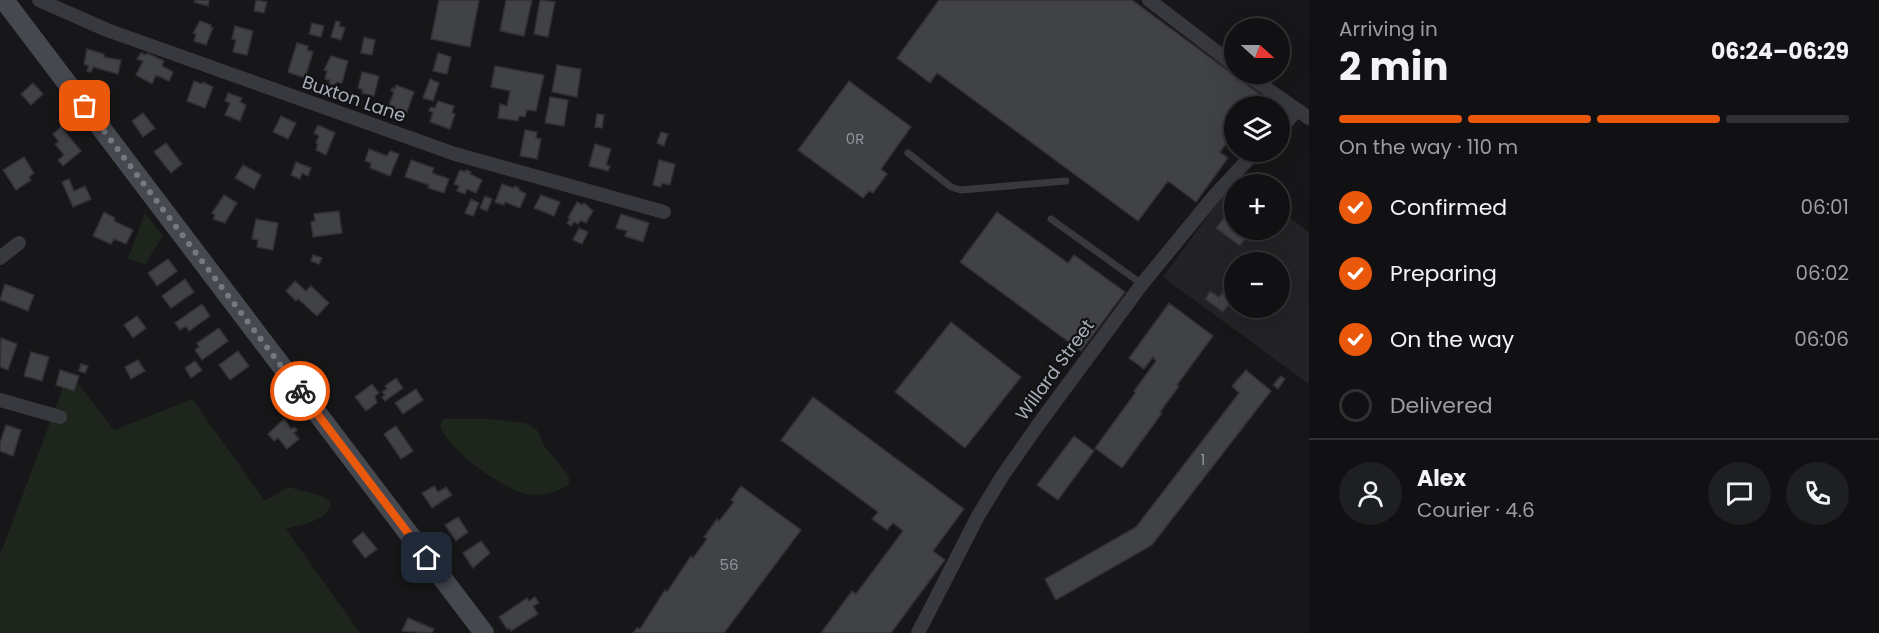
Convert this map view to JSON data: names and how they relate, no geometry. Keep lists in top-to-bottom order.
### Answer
{
  "streets": {
    "street": ["Buxton Lane", "Willard Street"]
  },
  "house_numbers": ["0R", "1", "56"],
  "north": "right",
  "page": {
    "heading": ["2 min", "Arriving in", "06:24–06:29"],
    "panel": ["Alex", "Courier · 4.6"],
    "map_buttons": ["+", "−"],
    "bar": "On the way · 110 m",
    "list": [
      ["Confirmed", "06:01"],
      ["Preparing", "06:02"],
      ["On the way", "06:06"],
      "Delivered"
    ]
  }
}
